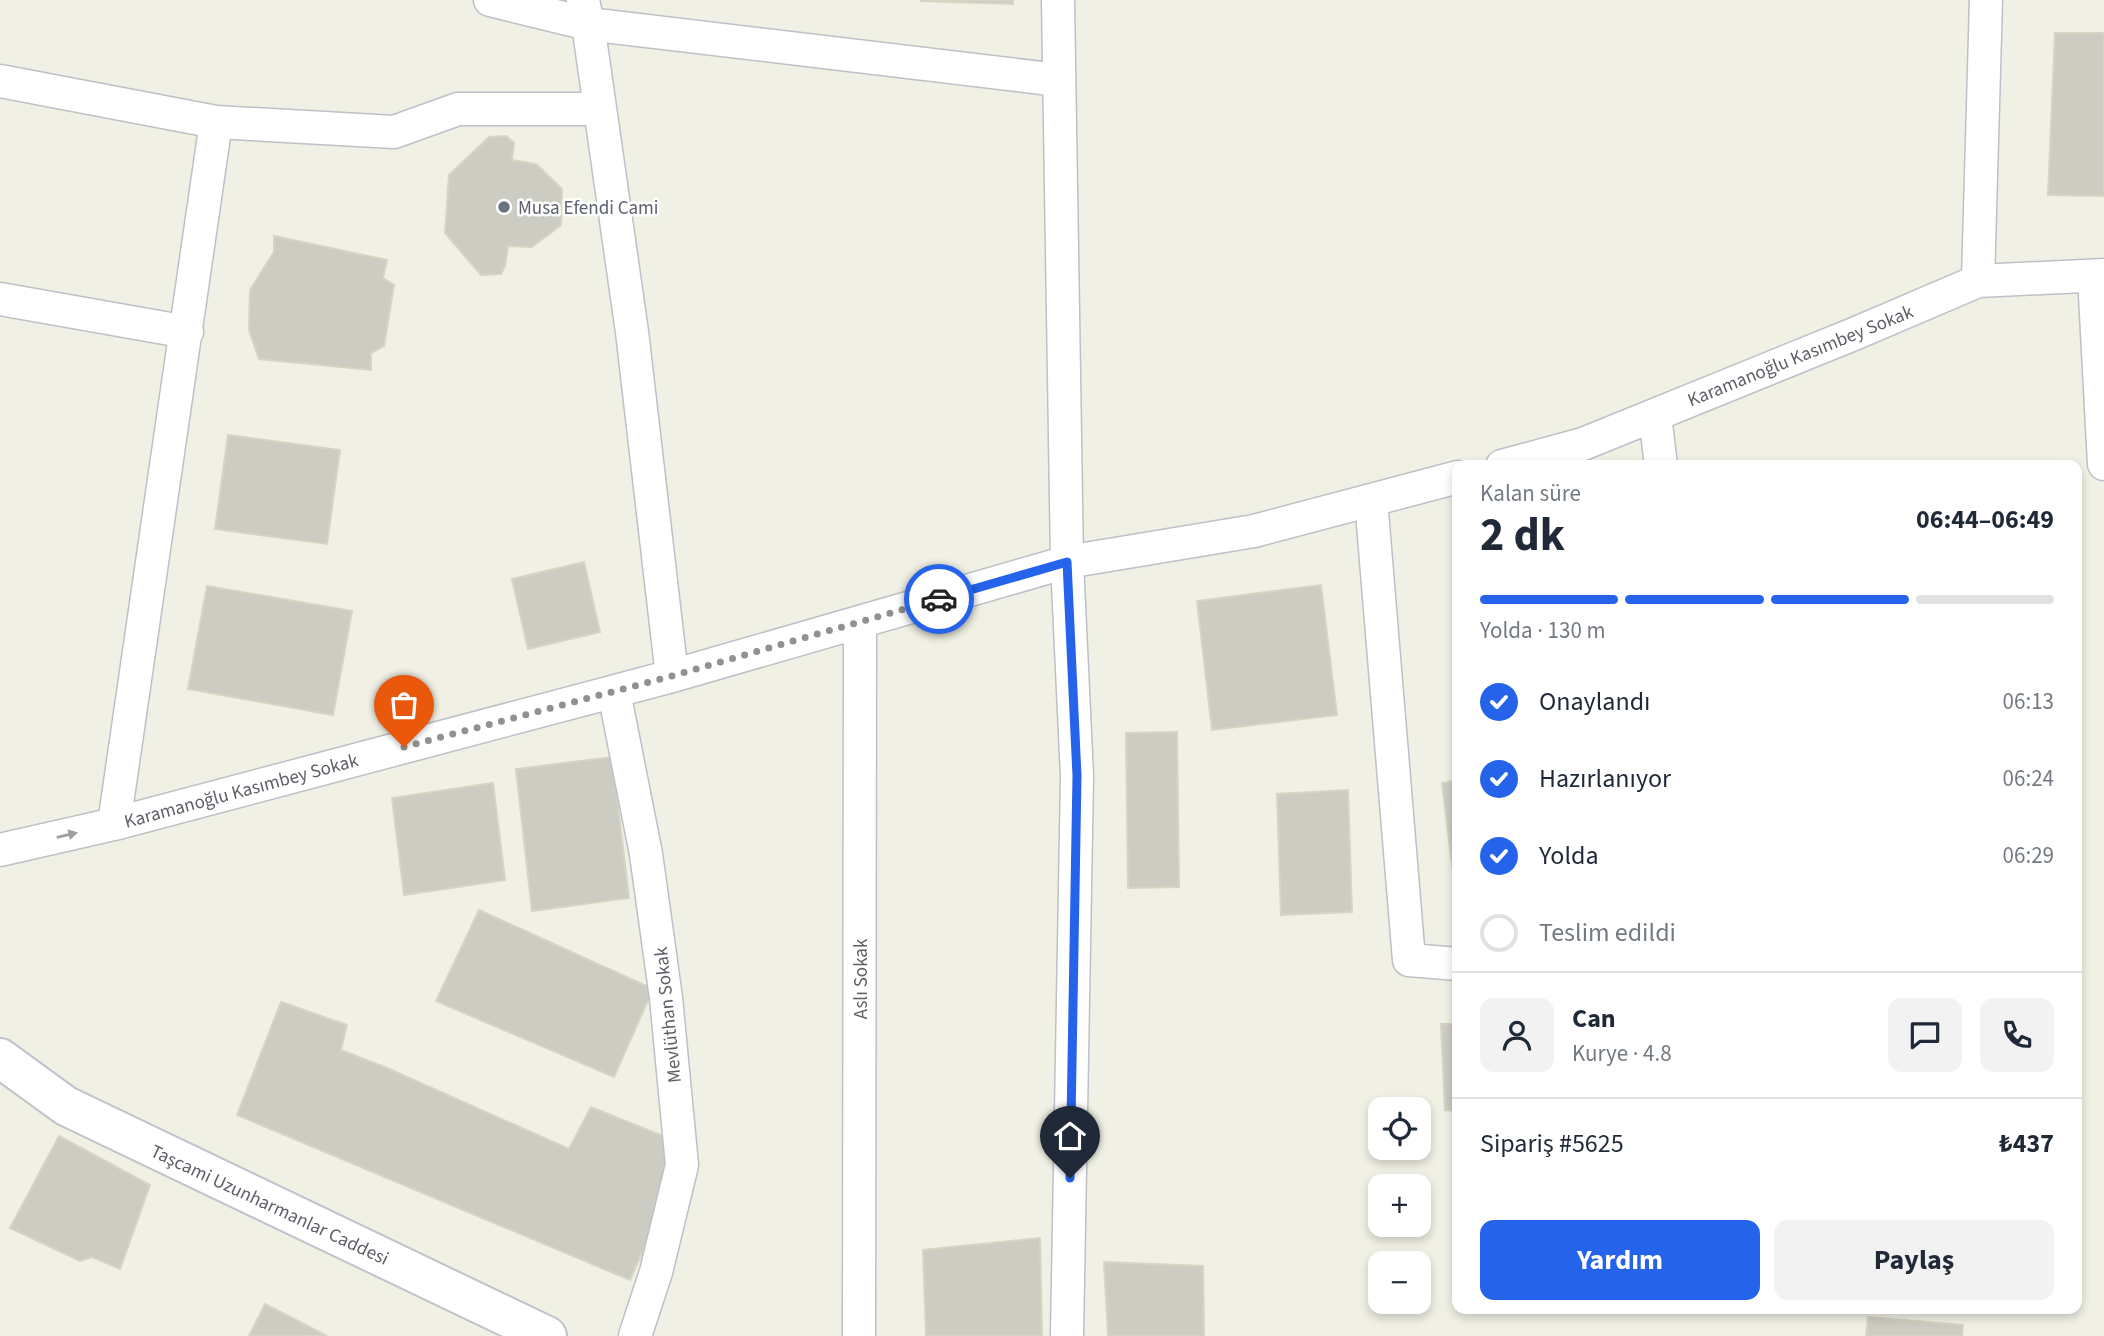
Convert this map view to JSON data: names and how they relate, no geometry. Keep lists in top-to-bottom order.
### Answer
{
  "streets": {
    "main road": ["Taşcami Uzunharmanlar Caddesi"],
    "street": ["Karamanoğlu Kasımbey Sokak", "Aslı Sokak", "Mevlüthan Sokak"]
  },
  "crossings": [
    ["Karamanoğlu Kasımbey Sokak", "Aslı Sokak"],
    ["Karamanoğlu Kasımbey Sokak", "Mevlüthan Sokak"]
  ],
  "places": ["Musa Efendi Cami"],
  "page": {
    "heading": ["2 dk", "Kalan süre", "06:44–06:49"],
    "panel": [
      "Can",
      "Kurye · 4.8",
      "Sipariş #5625",
      "₺437"
    ],
    "bar": "Yolda · 130 m",
    "list": [
      ["Onaylandı", "06:13"],
      ["Hazırlanıyor", "06:24"],
      ["Yolda", "06:29"],
      "Teslim edildi"
    ],
    "map_buttons": ["+", "−"],
    "buttons": ["Yardım", "Paylaş"]
  }
}
